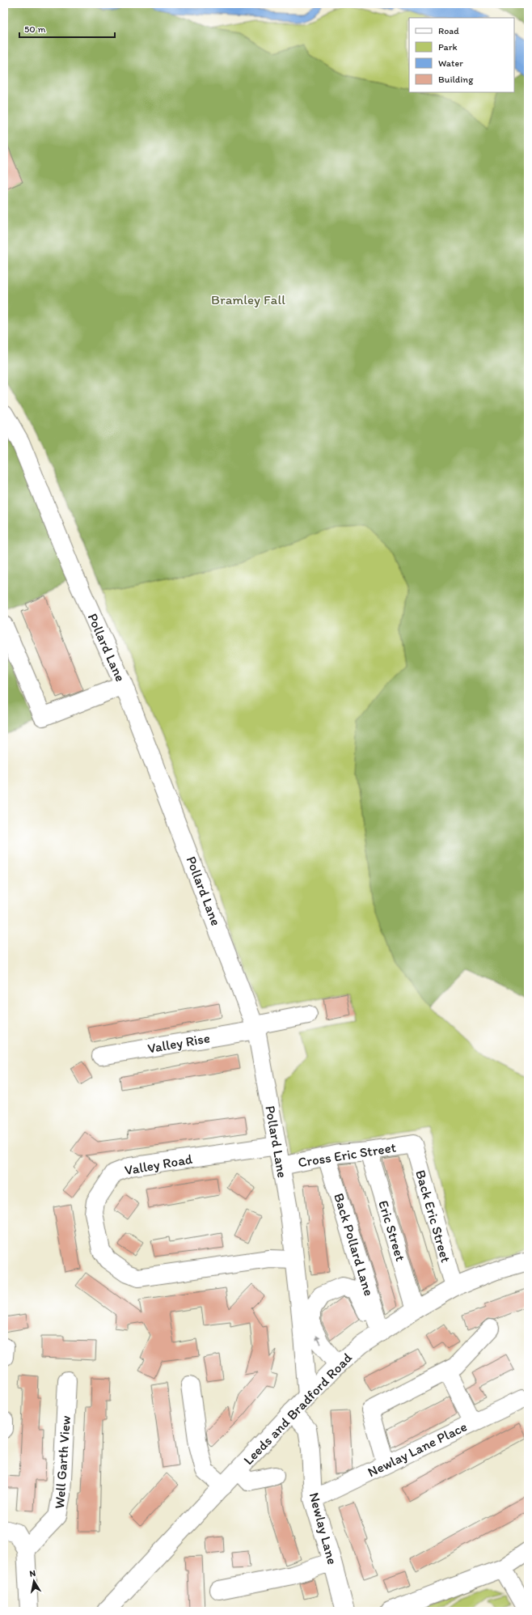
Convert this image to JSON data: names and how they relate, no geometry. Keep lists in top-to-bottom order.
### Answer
{
  "streets": {
    "street": [
      "Pollard Lane",
      "Valley Rise",
      "Cross Eric Street",
      "Valley Road",
      "Back Eric Street",
      "Eric Street",
      "Back Pollard Lane",
      "Leeds and Bradford Road",
      "Newlay Lane Place",
      "Well Garth View",
      "Newlay Lane"
    ]
  },
  "crossings": [
    ["Pollard Lane", "Valley Rise"],
    ["Pollard Lane", "Cross Eric Street"],
    ["Pollard Lane", "Valley Road"],
    ["Pollard Lane", "Leeds and Bradford Road"],
    ["Cross Eric Street", "Back Eric Street"],
    ["Cross Eric Street", "Eric Street"],
    ["Cross Eric Street", "Back Pollard Lane"],
    ["Back Eric Street", "Leeds and Bradford Road"],
    ["Eric Street", "Leeds and Bradford Road"],
    ["Back Pollard Lane", "Leeds and Bradford Road"],
    ["Leeds and Bradford Road", "Newlay Lane"],
    ["Newlay Lane Place", "Newlay Lane"]
  ],
  "parks": ["Bramley Fall"],
  "legend": [
    "Road",
    "Park",
    "Water",
    "Building"
  ],
  "scale_bar": "50 m",
  "north": "top"
}
